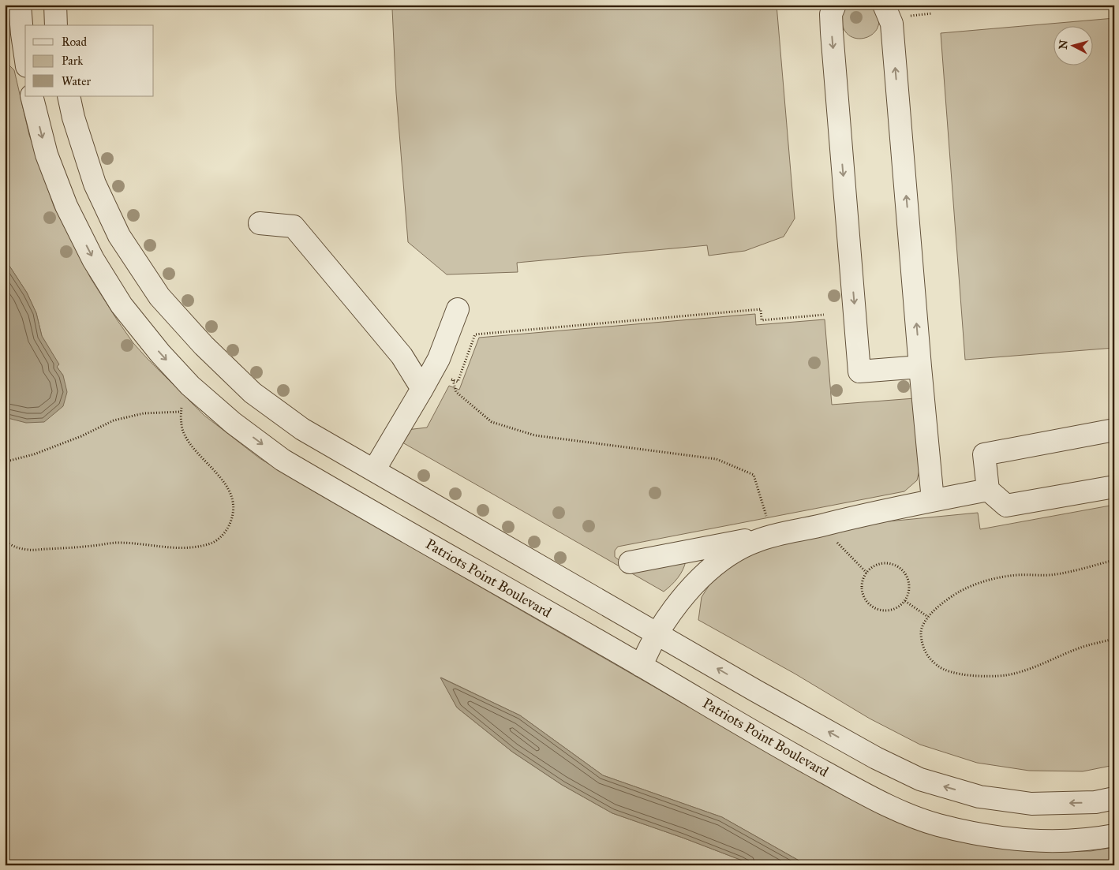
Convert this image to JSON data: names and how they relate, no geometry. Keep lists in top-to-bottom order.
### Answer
{
  "streets": {
    "street": ["Patriots Point Boulevard"]
  },
  "legend": ["Road", "Park", "Water"],
  "north": "left"
}
